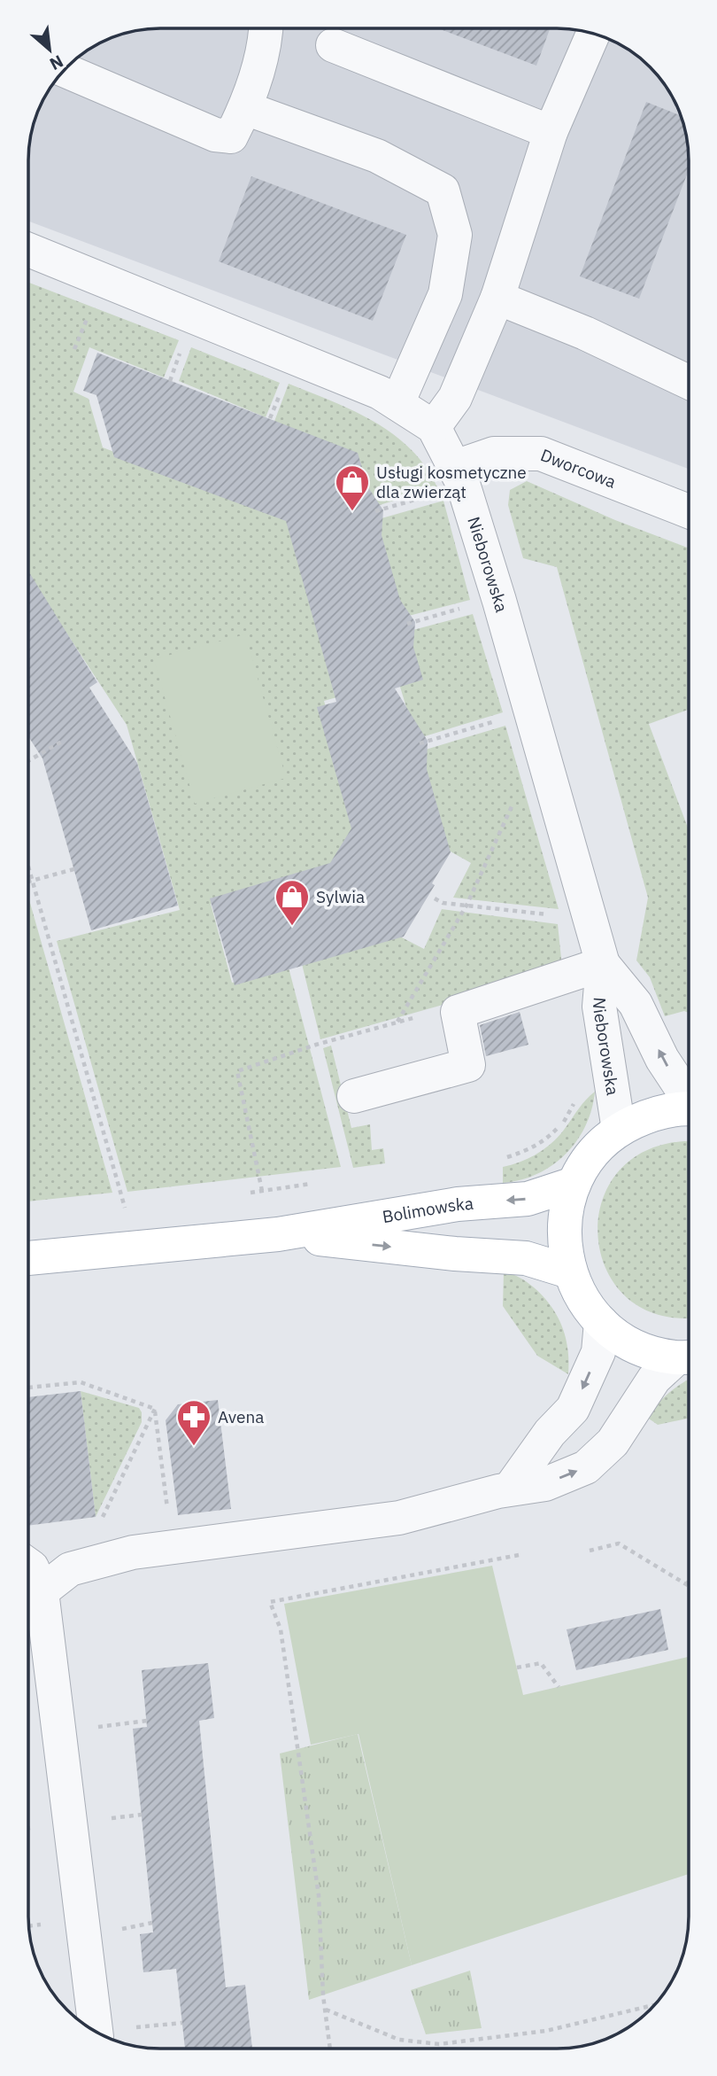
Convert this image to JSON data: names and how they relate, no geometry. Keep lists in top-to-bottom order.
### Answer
{
  "streets": {
    "main road": ["Bolimowska"],
    "street": ["Dworcowa", "Nieborowska"]
  },
  "crossings": [
    ["Dworcowa", "Nieborowska"]
  ],
  "places": {
    "shop": ["Usługi kosmetyczne dla zwierząt", "Sylwia"],
    "pharmacy": ["Avena"]
  },
  "north": "bottom right"
}
